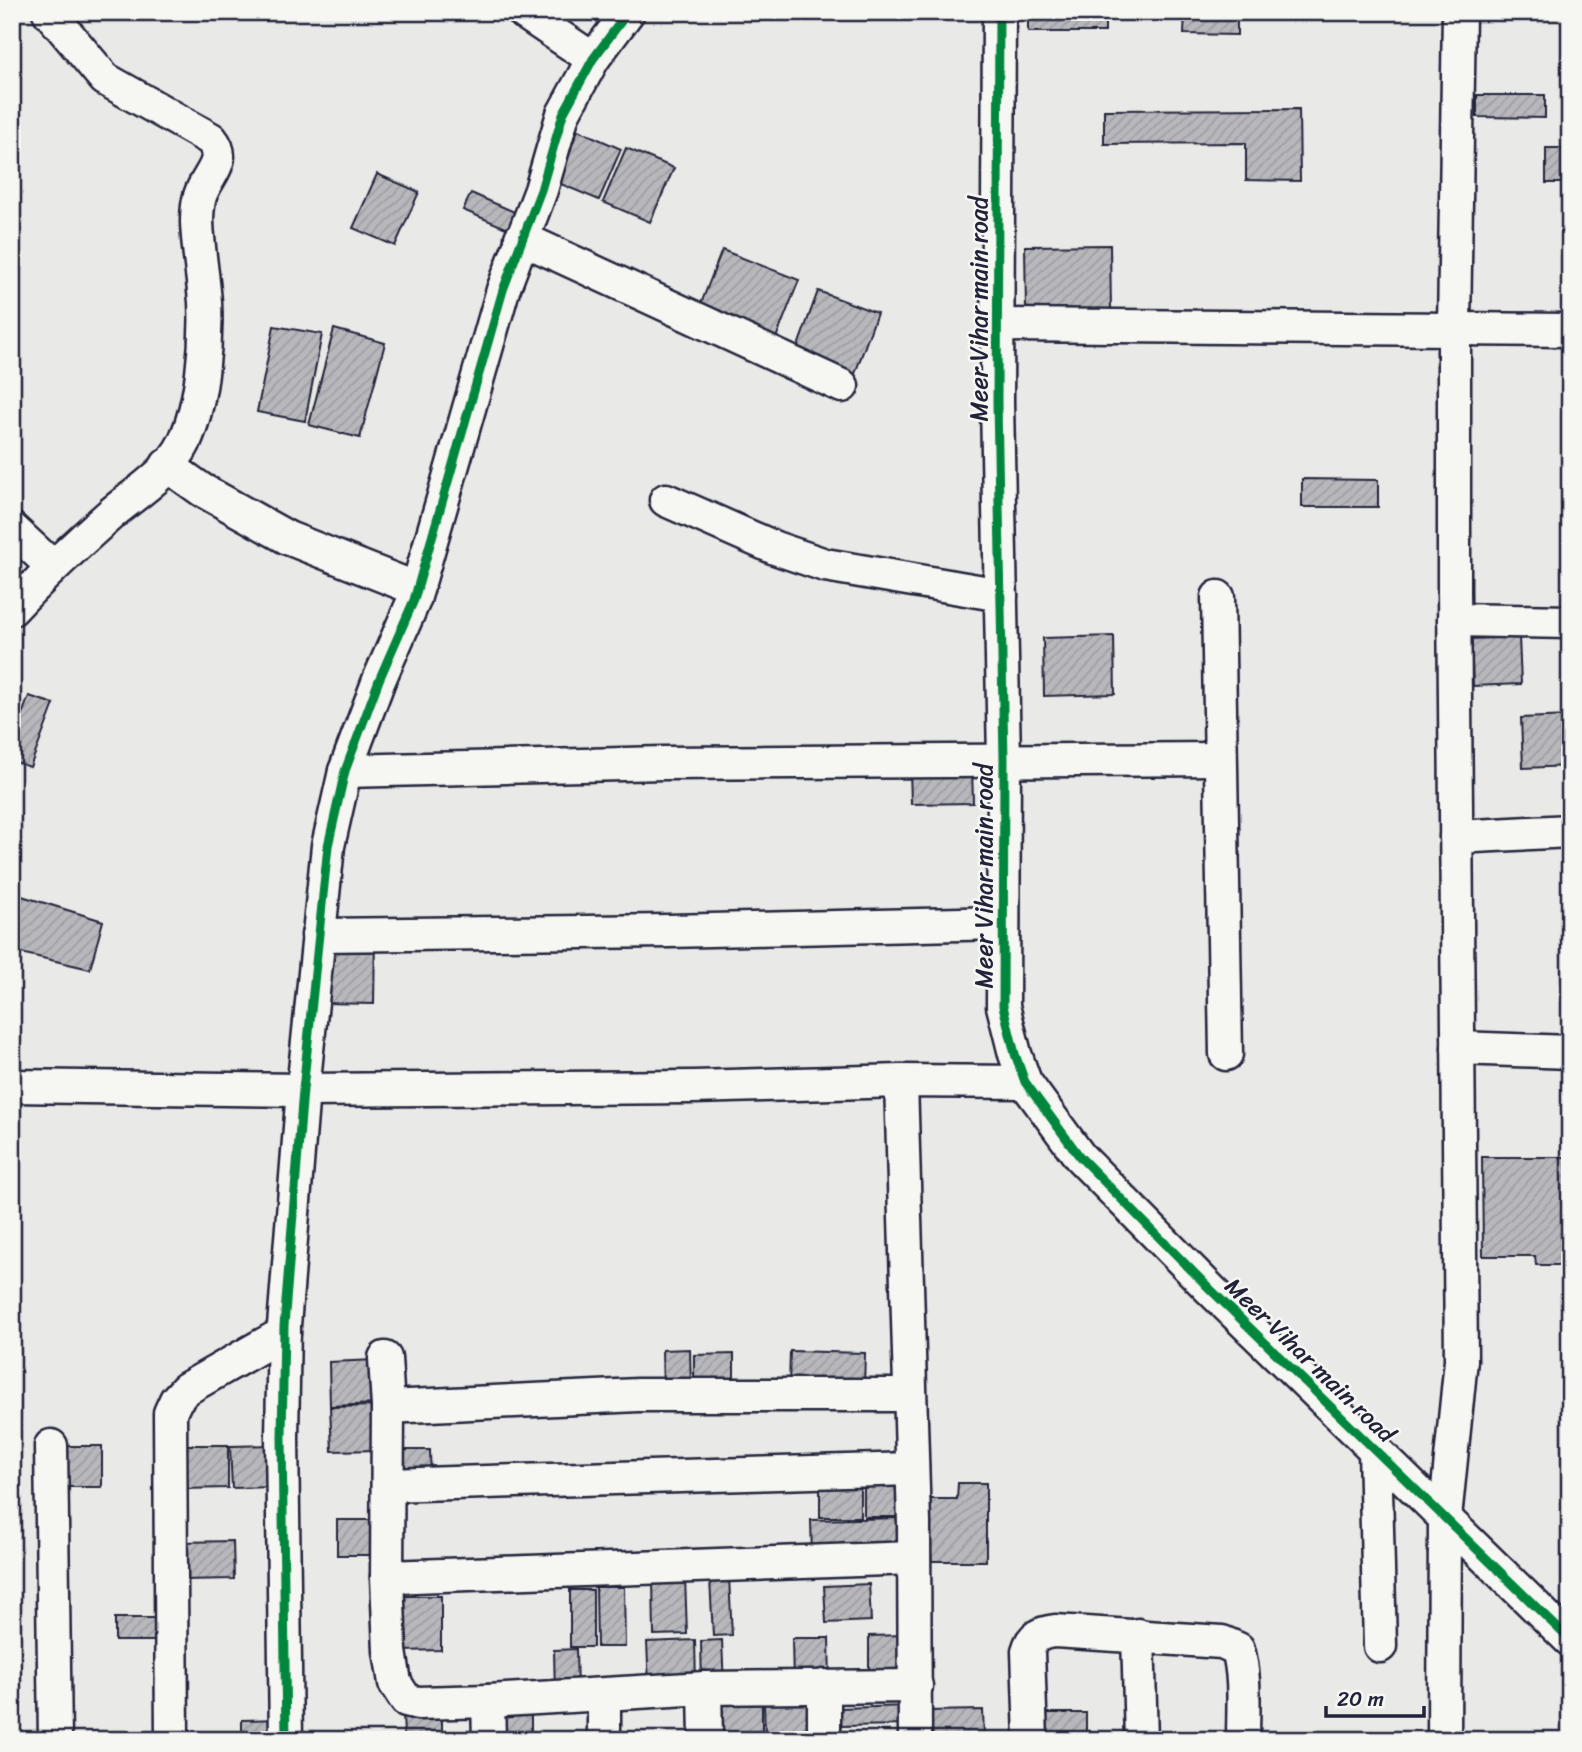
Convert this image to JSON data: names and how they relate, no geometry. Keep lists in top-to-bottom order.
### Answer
{
  "streets": {
    "street": ["Meer Vihar main road"]
  },
  "scale_bar": "20 m"
}
